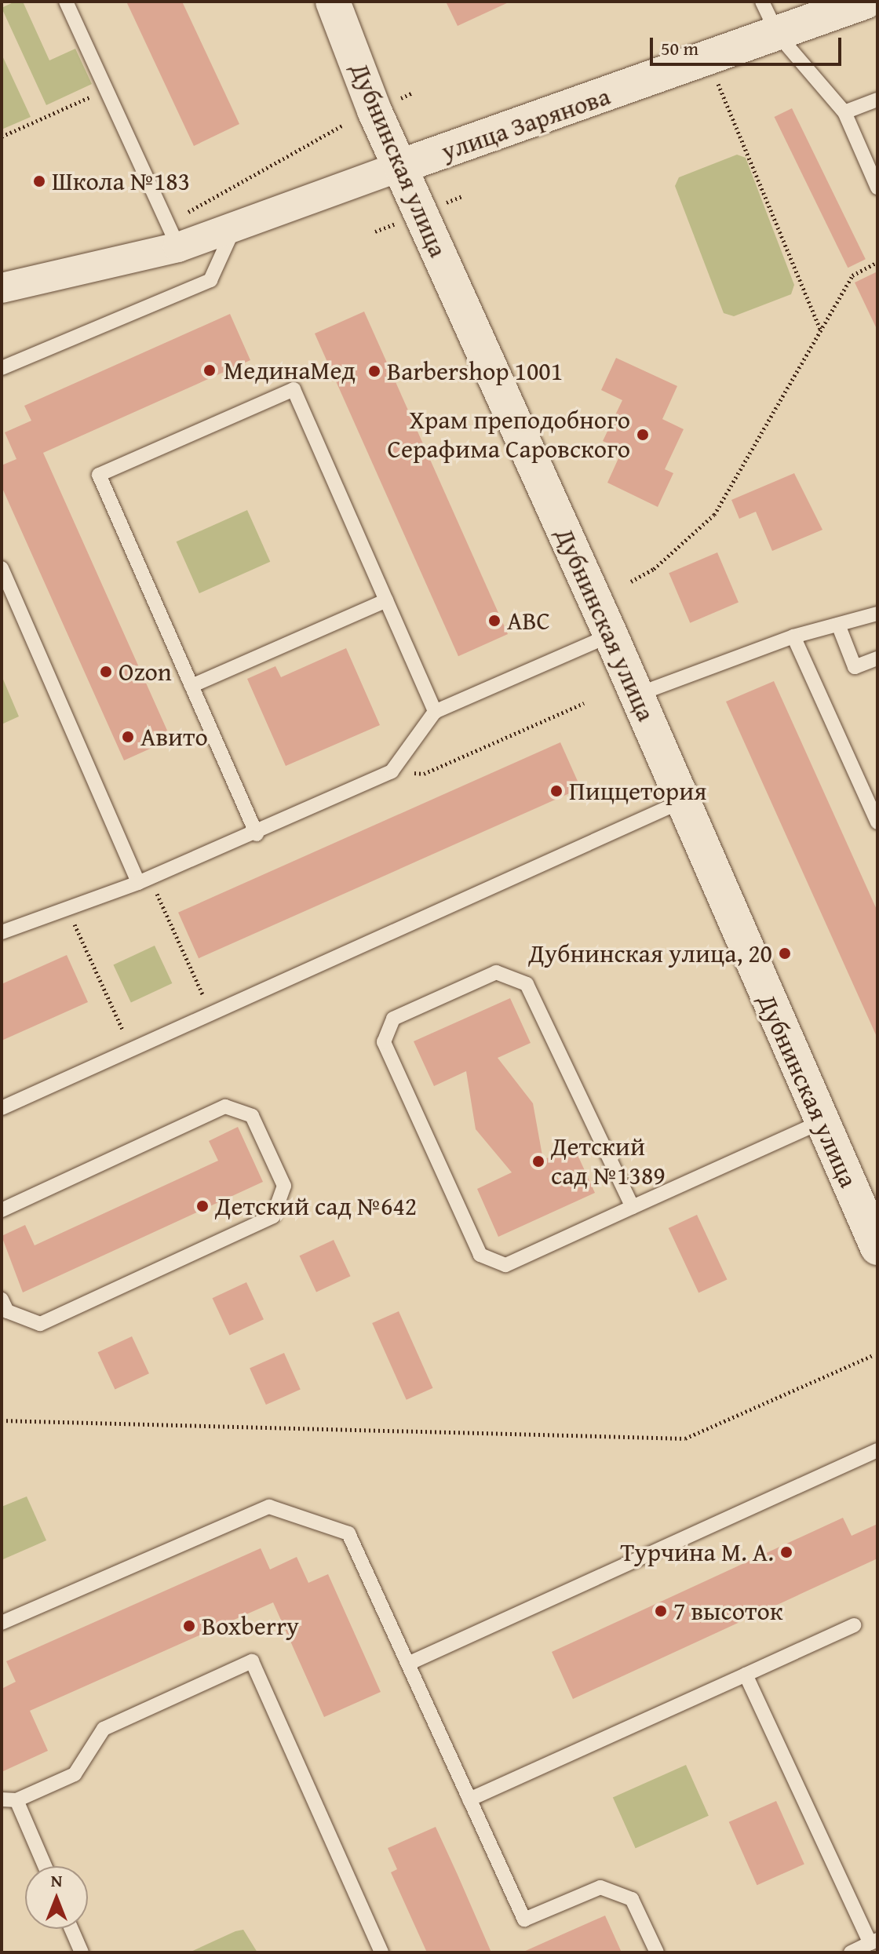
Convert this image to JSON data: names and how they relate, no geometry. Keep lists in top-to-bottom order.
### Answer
{
  "streets": {
    "main road": ["улица Зарянова", "Дубнинская улица"]
  },
  "crossings": [
    ["улица Зарянова", "Дубнинская улица"]
  ],
  "places": [
    "Школа №183",
    "МединаМед",
    "Barbershop 1001",
    "Храм преподобного Серафима Саровского",
    "ABC",
    "Ozon",
    "Авито",
    "Пиццетория",
    "Дубнинская улица, 20",
    "Детский сад №1389",
    "Детский сад №642",
    "Турчина М. А.",
    "7 высоток",
    "Boxberry"
  ],
  "scale_bar": "50 m",
  "north": "top"
}
